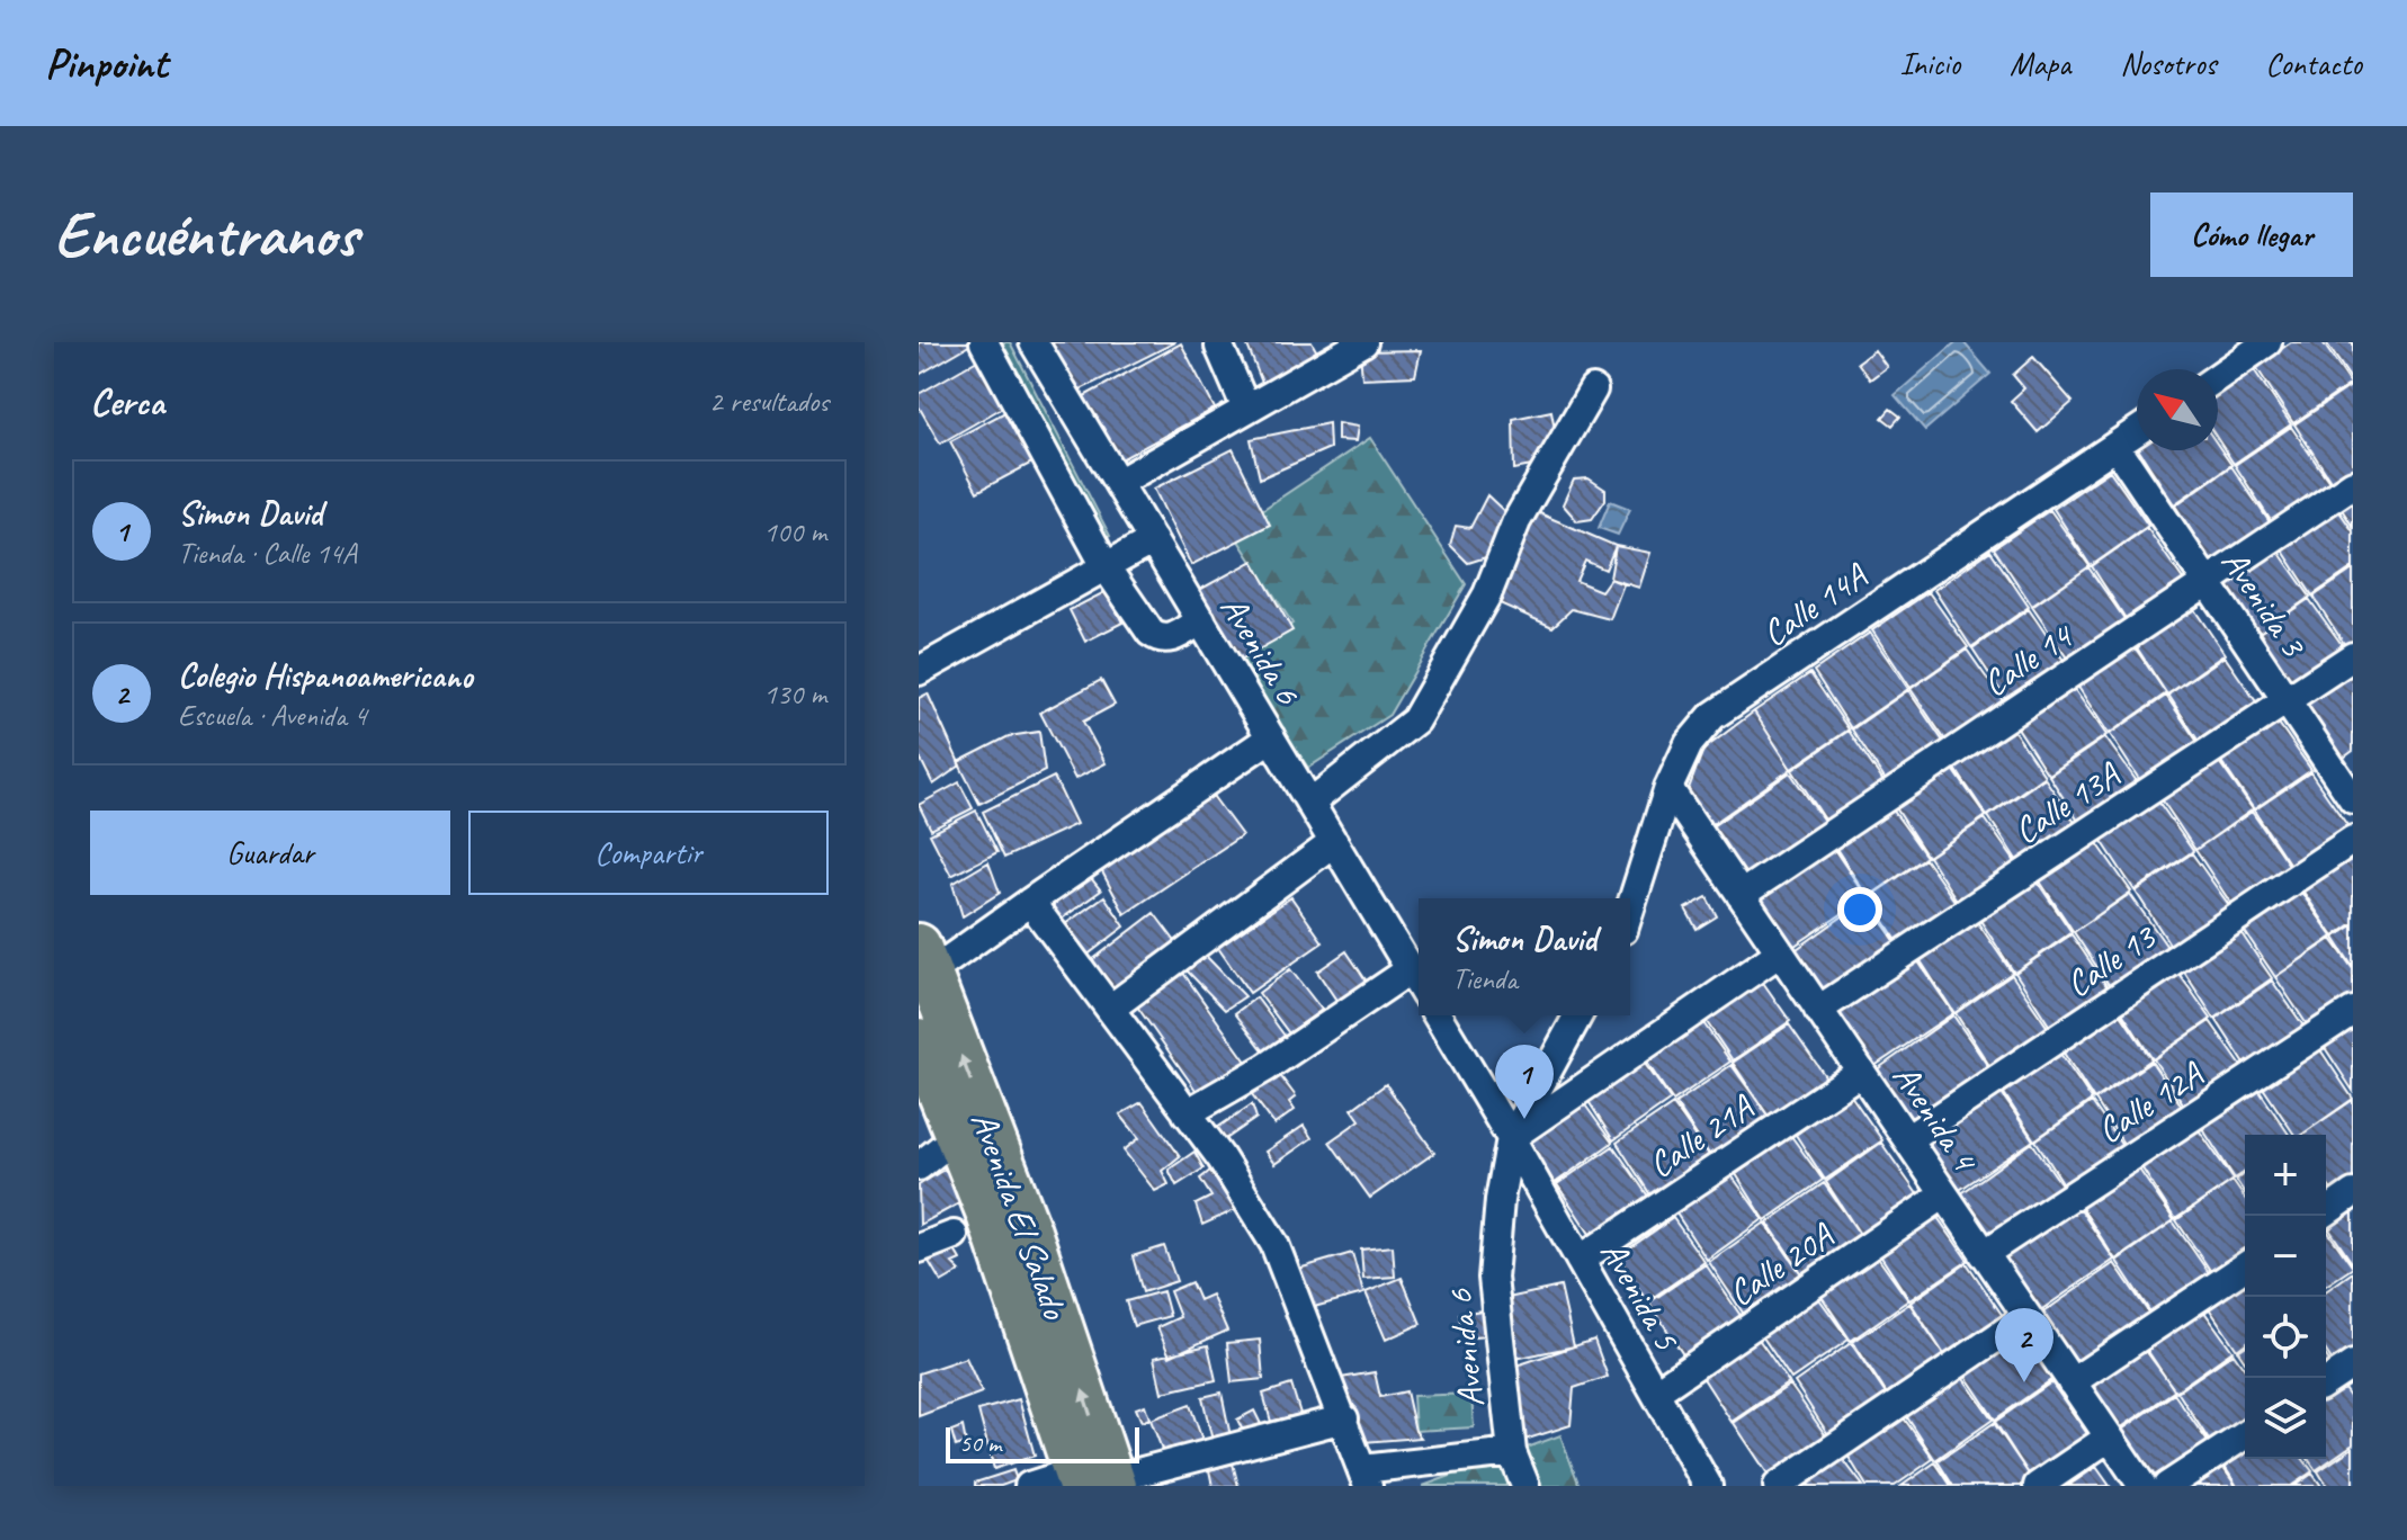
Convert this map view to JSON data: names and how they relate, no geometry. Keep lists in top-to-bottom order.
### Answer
{
  "streets": {
    "main road": ["Avenida El Salado"],
    "street": [
      "Avenida 3",
      "Calle 14A",
      "Avenida 6",
      "Calle 14",
      "Calle 13A",
      "Calle 13",
      "Calle 12A",
      "Avenida 4",
      "Calle 21A",
      "Calle 20A",
      "Avenida 5"
    ]
  },
  "crossings": [
    ["Avenida 3", "Calle 14A"],
    ["Avenida 3", "Calle 14"],
    ["Avenida 3", "Calle 13A"],
    ["Calle 14A", "Avenida 4"],
    ["Avenida 6", "Avenida 5"],
    ["Calle 14", "Avenida 4"],
    ["Calle 13A", "Avenida 4"],
    ["Calle 13", "Avenida 4"],
    ["Calle 12A", "Avenida 4"],
    ["Avenida 4", "Calle 21A"],
    ["Avenida 4", "Calle 20A"],
    ["Calle 21A", "Avenida 5"],
    ["Calle 20A", "Avenida 5"]
  ],
  "scale_bar": "50 m",
  "north": "top left",
  "page": {
    "header": "Pinpoint",
    "nav": [
      "Inicio",
      "Mapa",
      "Nosotros",
      "Contacto"
    ],
    "buttons": [
      "Cómo llegar",
      ["Guardar", "Compartir"]
    ],
    "title": "Encuéntranos",
    "heading": ["Cerca", "2 resultados"],
    "list": [
      {
        "mark": "1",
        "name": "Simon David",
        "note": "Tienda · Calle 14A",
        "value": "100 m"
      },
      {
        "mark": "2",
        "name": "Colegio Hispanoamericano",
        "note": "Escuela · Avenida 4",
        "value": "130 m"
      }
    ],
    "popup": ["Simon David", "Tienda"],
    "pins": ["1", "2"],
    "map_buttons": ["+", "−"],
    "scale": "50 m"
  }
}
